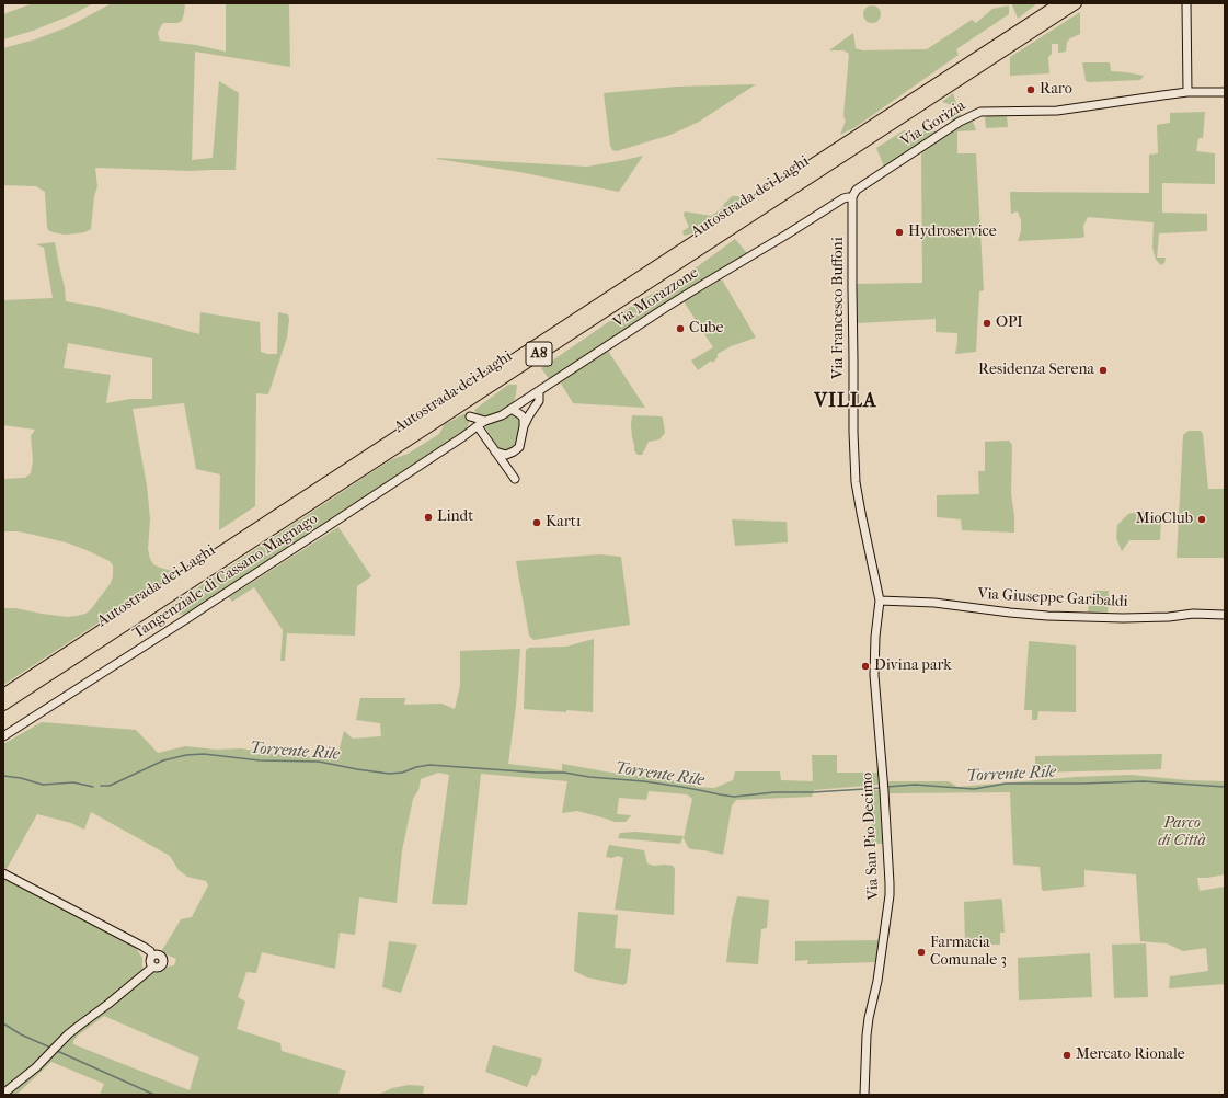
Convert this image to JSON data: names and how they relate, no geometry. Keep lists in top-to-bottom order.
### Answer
{
  "streets": {
    "highway": ["Autostrada dei Laghi", "A8"],
    "street": [
      "Via Gorizia",
      "Via Morazzone",
      "Via Francesco Buffoni",
      "Tangenziale di Cassano Magnago",
      "Via Giuseppe Garibaldi",
      "Via San Pio Decimo"
    ]
  },
  "crossings": [
    ["Via Gorizia", "Via Morazzone"],
    ["Via Gorizia", "Via Francesco Buffoni"],
    ["Via Morazzone", "Via Francesco Buffoni"],
    ["Via Morazzone", "Tangenziale di Cassano Magnago"],
    ["Via Francesco Buffoni", "Via Giuseppe Garibaldi"],
    ["Via Francesco Buffoni", "Via San Pio Decimo"],
    ["Via Giuseppe Garibaldi", "Via San Pio Decimo"]
  ],
  "districts": ["VILLA"],
  "water": ["Torrente Rile"],
  "parks": ["Parco di Città"],
  "places": [
    "Raro",
    "Hydroservice",
    "OPI",
    "Cube",
    "Residenza Serena",
    "Lindt",
    "MioClub",
    "Kart1",
    "Divina park",
    "Farmacia Comunale 3",
    "Mercato Rionale"
  ]
}
